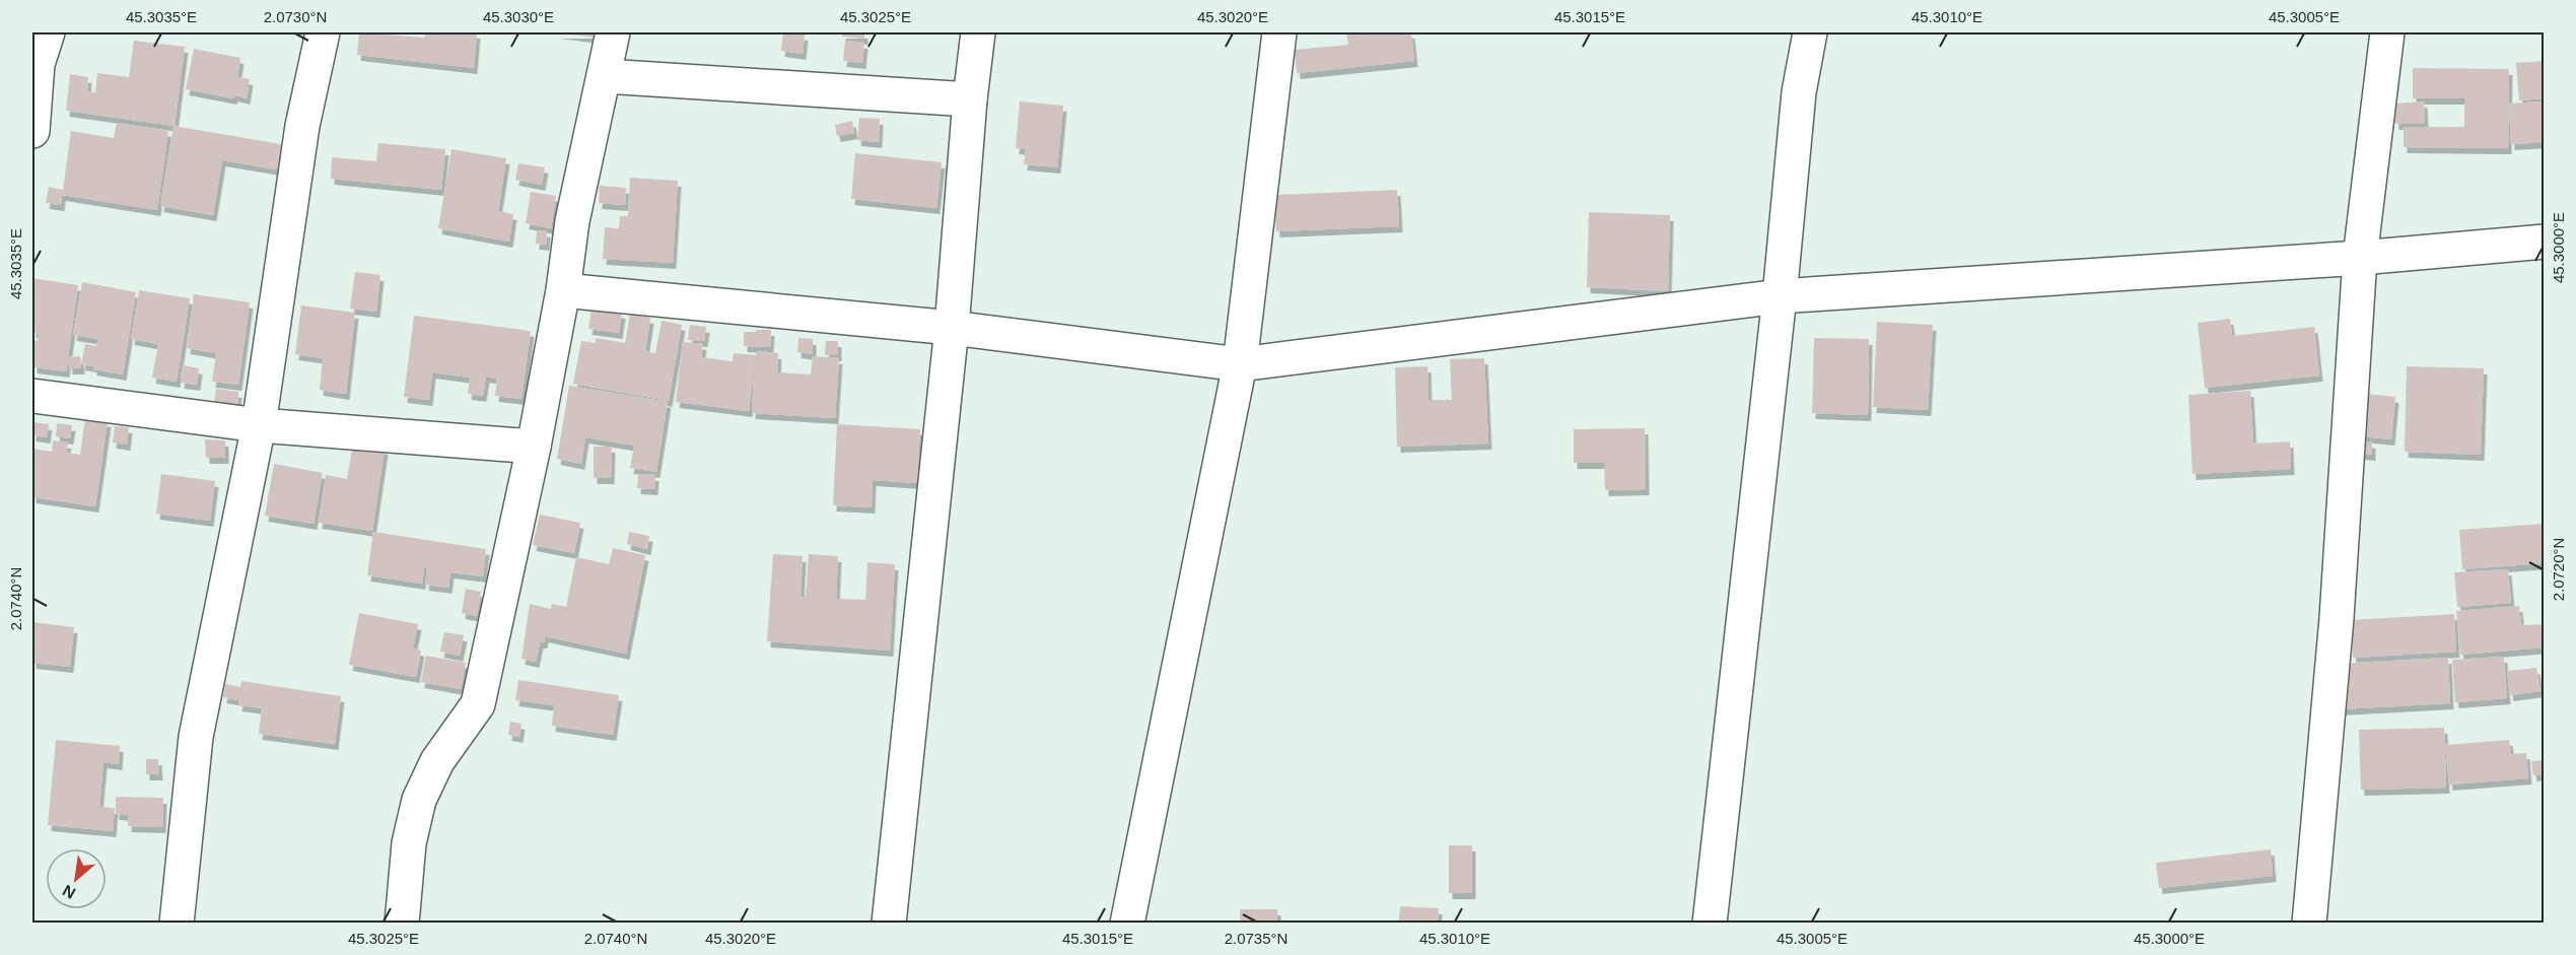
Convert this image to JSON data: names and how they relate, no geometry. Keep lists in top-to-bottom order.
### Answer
{
  "north": "bottom left",
  "coordinates": [
    "45.3035°E",
    "2.0730°N",
    "45.3030°E",
    "45.3025°E",
    "45.3020°E",
    "45.3015°E",
    "45.3010°E",
    "45.3005°E",
    "45.3000°E",
    "2.0720°N",
    "2.0740°N",
    "2.0735°N"
  ]
}
